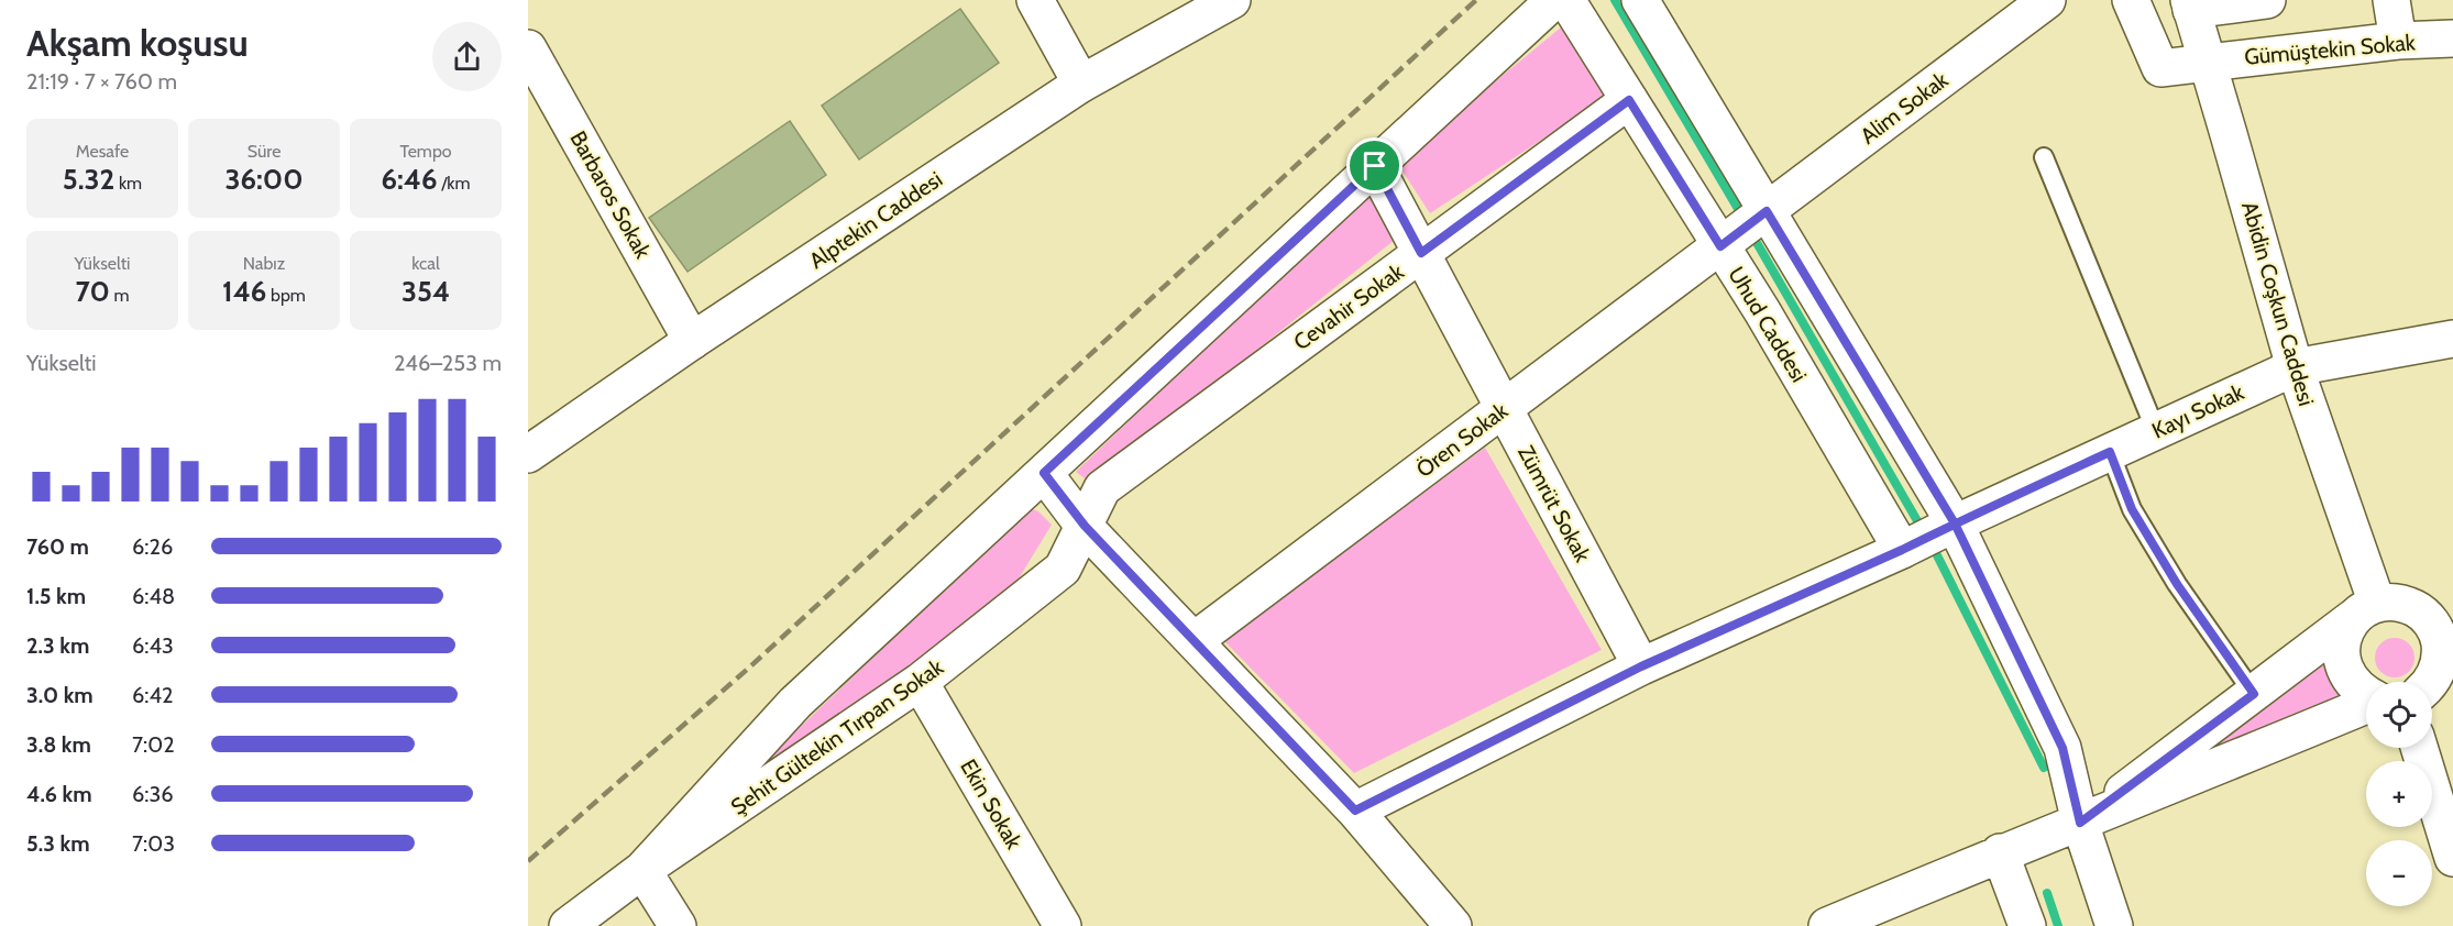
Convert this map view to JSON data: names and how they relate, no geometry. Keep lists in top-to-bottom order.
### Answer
{
  "streets": {
    "street": [
      "Gümüştekin Sokak",
      "Alim Sokak",
      "Barbaros Sokak",
      "Alptekin Caddesi",
      "Abidin Coşkun Caddesi",
      "Cevahir Sokak",
      "Uhud Caddesi",
      "Kayı Sokak",
      "Ören Sokak",
      "Zümrüt Sokak",
      "Şehit Gültekin Tırpan Sokak",
      "Ekin Sokak"
    ]
  },
  "crossings": [
    ["Gümüştekin Sokak", "Abidin Coşkun Caddesi"],
    ["Alim Sokak", "Uhud Caddesi"],
    ["Alim Sokak", "Ören Sokak"],
    ["Barbaros Sokak", "Alptekin Caddesi"],
    ["Abidin Coşkun Caddesi", "Kayı Sokak"],
    ["Cevahir Sokak", "Uhud Caddesi"],
    ["Cevahir Sokak", "Zümrüt Sokak"],
    ["Cevahir Sokak", "Şehit Gültekin Tırpan Sokak"],
    ["Uhud Caddesi", "Kayı Sokak"],
    ["Uhud Caddesi", "Ören Sokak"],
    ["Kayı Sokak", "Zümrüt Sokak"],
    ["Ören Sokak", "Zümrüt Sokak"],
    ["Şehit Gültekin Tırpan Sokak", "Ekin Sokak"]
  ],
  "page": {
    "heading": ["Akşam koşusu", "21:19 · 7 × 760 m"],
    "stats": [
      ["Mesafe", "5.32 km"],
      ["Süre", "36:00"],
      ["Tempo", "6:46 /km"],
      ["Yükselti", "70 m"],
      ["Nabız", "146 bpm"],
      ["kcal", "354"]
    ],
    "chart": ["Yükselti", "246–253 m"],
    "list": [
      {
        "name": "760 m",
        "note": "6:26"
      },
      {
        "name": "1.5 km",
        "note": "6:48"
      },
      {
        "name": "2.3 km",
        "note": "6:43"
      },
      {
        "name": "3.0 km",
        "note": "6:42"
      },
      {
        "name": "3.8 km",
        "note": "7:02"
      },
      {
        "name": "4.6 km",
        "note": "6:36"
      },
      {
        "name": "5.3 km",
        "note": "7:03"
      }
    ],
    "map_buttons": ["+", "−"]
  }
}
